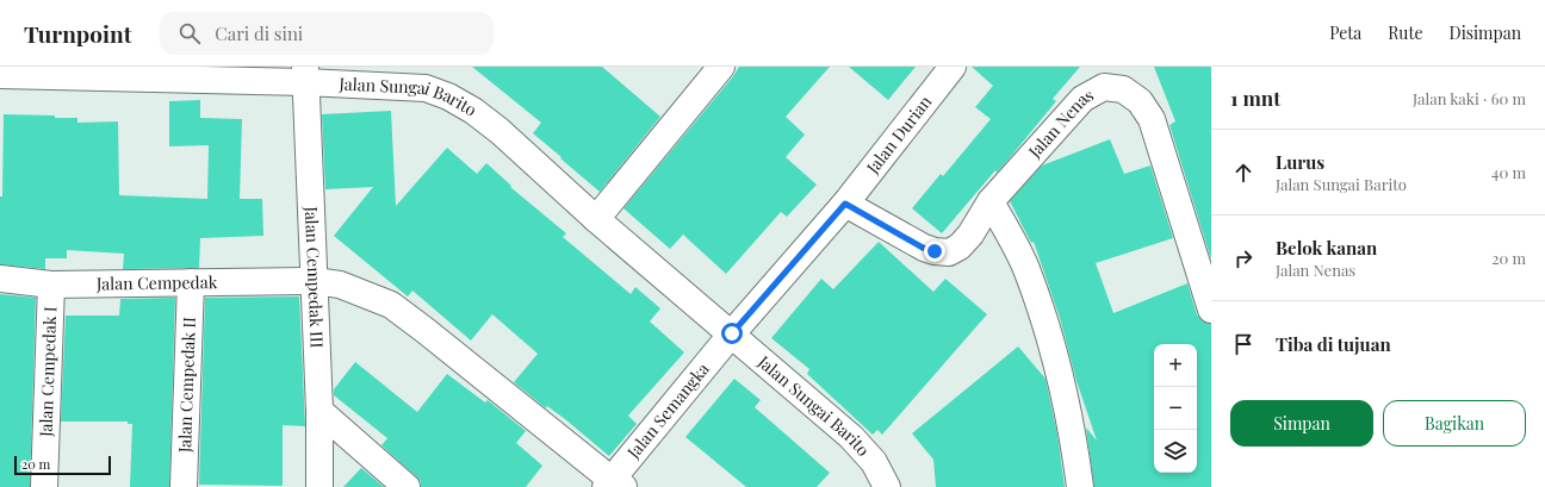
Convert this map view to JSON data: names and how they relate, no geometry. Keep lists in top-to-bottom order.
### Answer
{
  "streets": {
    "street": [
      "Jalan Sungai Barito",
      "Jalan Nenas",
      "Jalan Durian",
      "Jalan Cempedak III",
      "Jalan Cempedak",
      "Jalan Cempedak I",
      "Jalan Cempedak II",
      "Jalan Semangka"
    ]
  },
  "crossings": [
    ["Jalan Sungai Barito", "Jalan Cempedak III"],
    ["Jalan Sungai Barito", "Jalan Semangka"],
    ["Jalan Nenas", "Jalan Durian"],
    ["Jalan Cempedak III", "Jalan Cempedak"],
    ["Jalan Cempedak", "Jalan Cempedak I"],
    ["Jalan Cempedak", "Jalan Cempedak II"],
    ["Jalan Cempedak", "Jalan Semangka"]
  ],
  "scale_bar": "20 m",
  "page": {
    "header": "Turnpoint",
    "search": "Cari di sini",
    "nav": ["Peta", "Rute", "Disimpan"],
    "heading": ["1 mnt", "Jalan kaki · 60 m"],
    "list": [
      ["Lurus", "Jalan Sungai Barito", "40 m"],
      ["Belok kanan", "Jalan Nenas", "20 m"],
      "Tiba di tujuan"
    ],
    "map_buttons": ["+", "−"],
    "buttons": ["Simpan", "Bagikan"],
    "scale": "20 m"
  }
}
